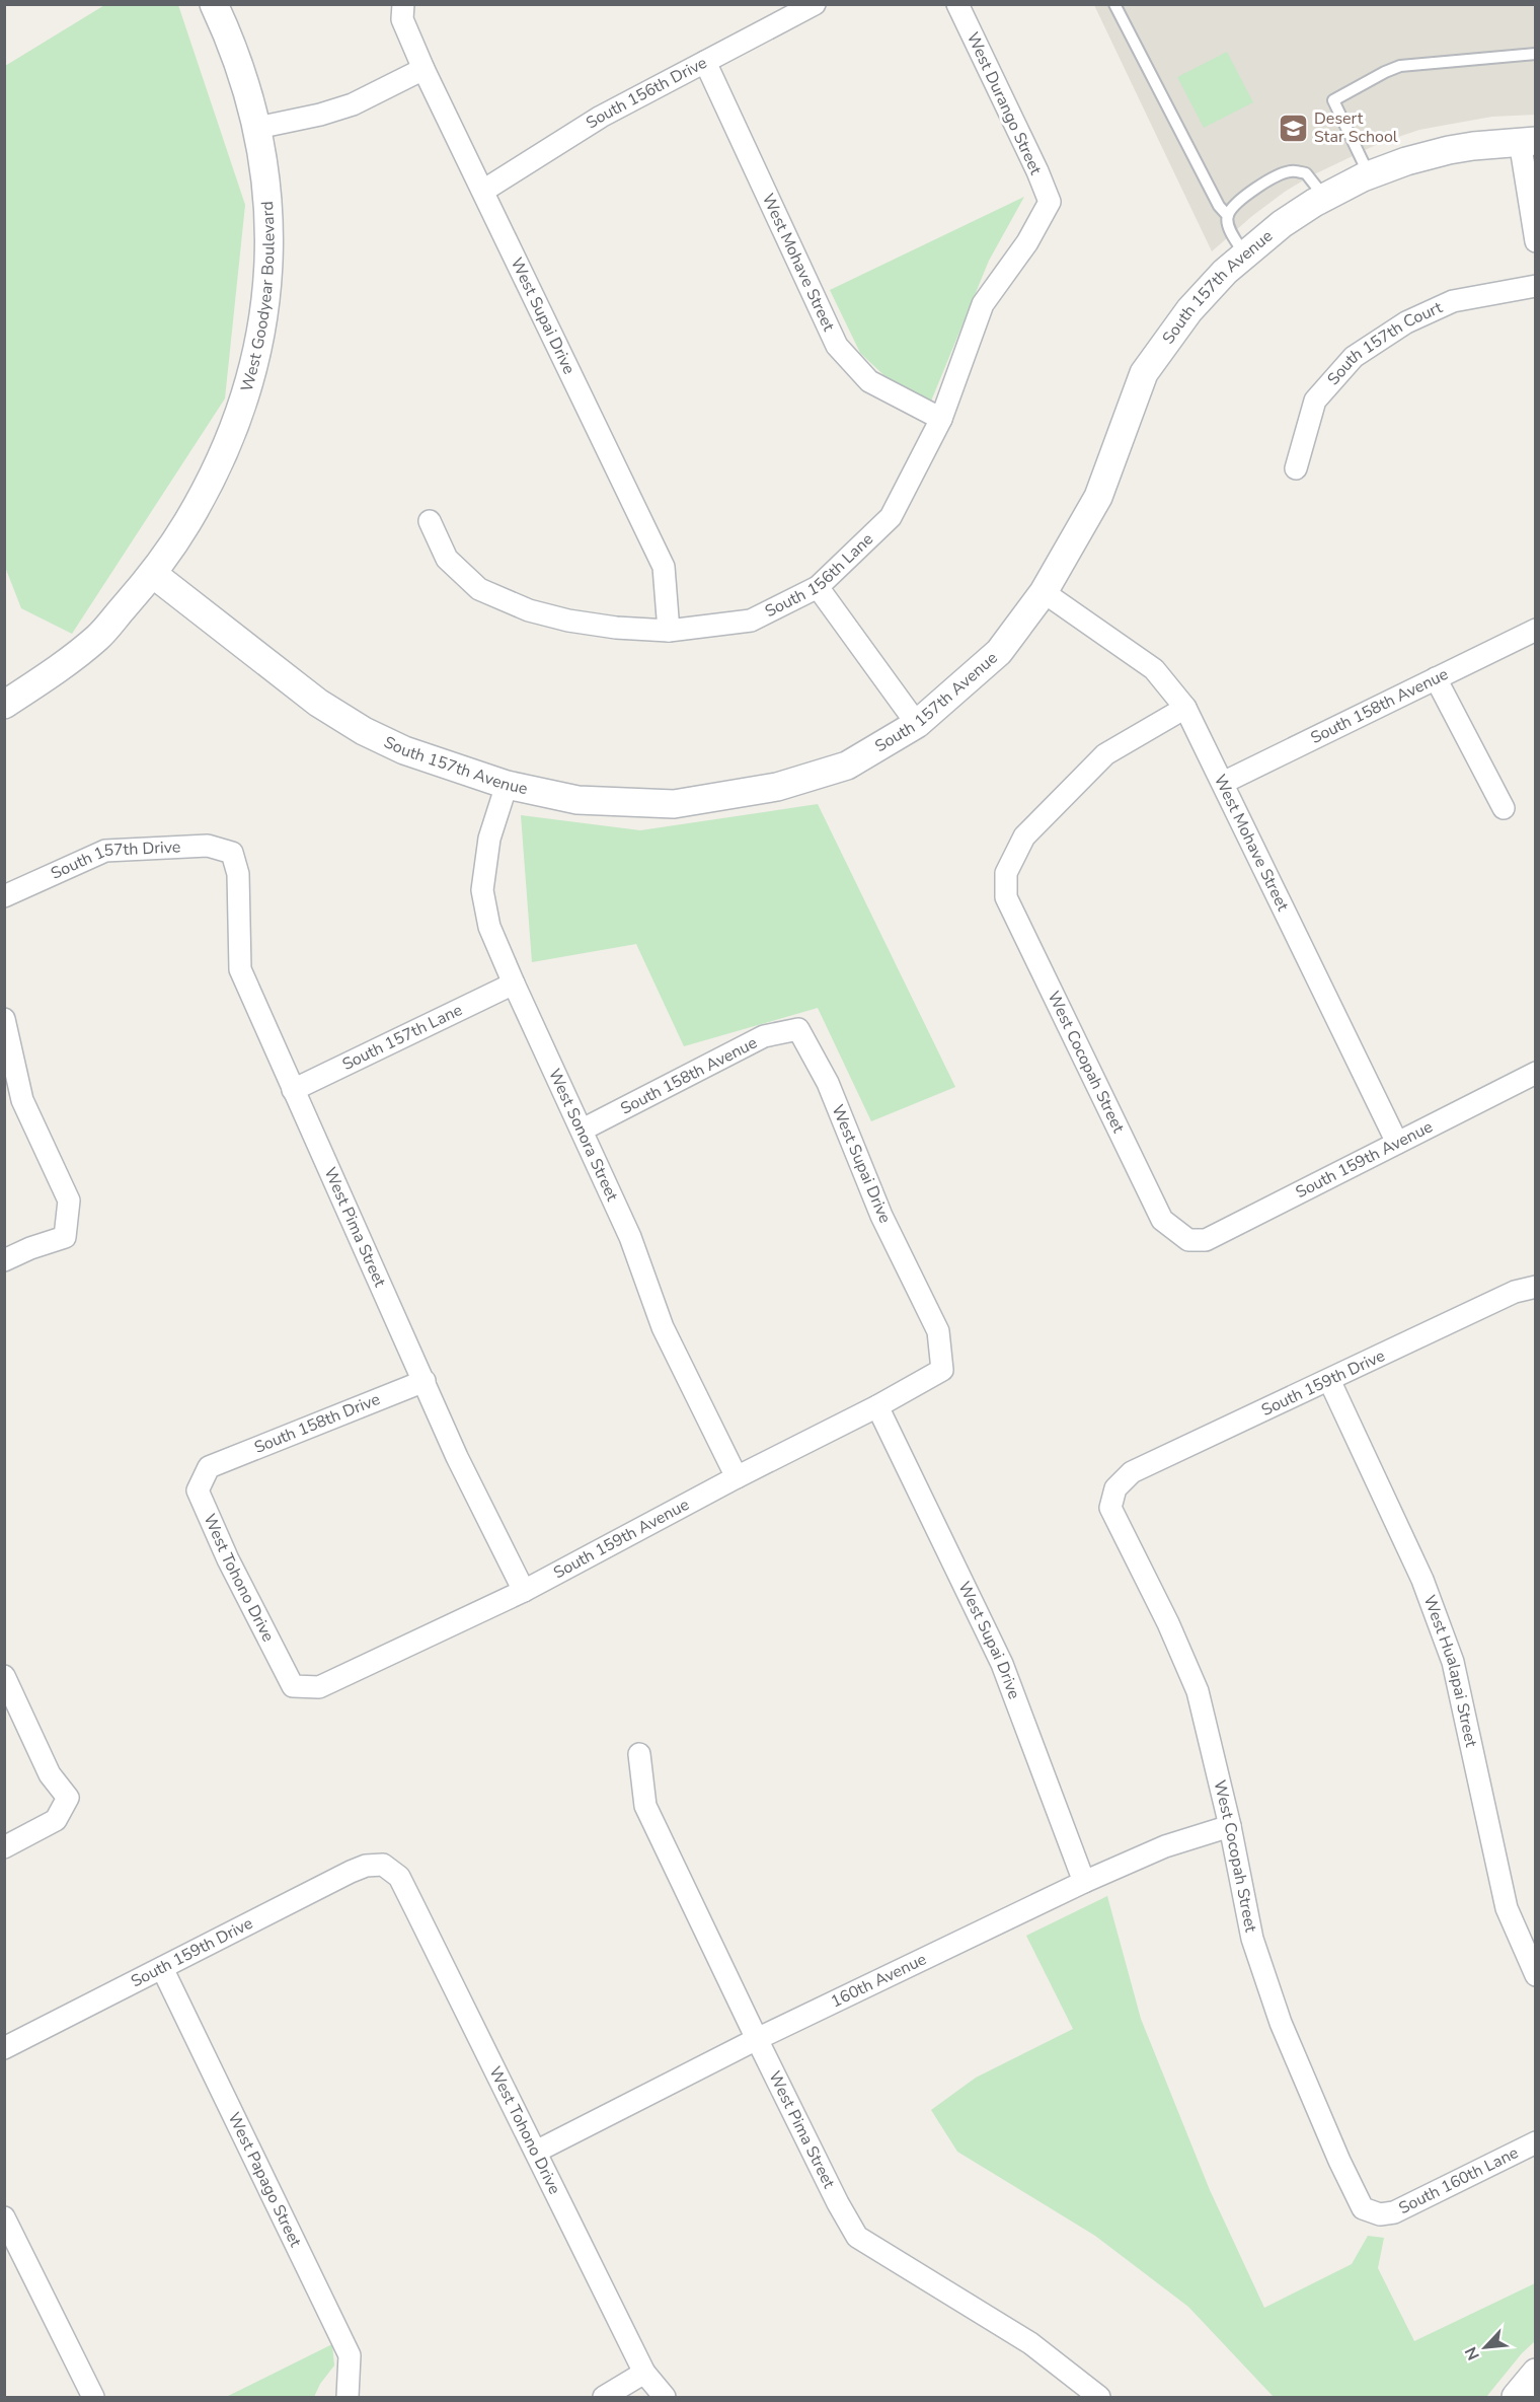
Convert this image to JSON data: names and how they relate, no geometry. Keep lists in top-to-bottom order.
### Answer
{
  "streets": {
    "street": [
      "South 156th Drive",
      "West Durango Street",
      "West Mohave Street",
      "South 157th Avenue",
      "West Goodyear Boulevard",
      "West Supai Drive",
      "South 157th Court",
      "South 156th Lane",
      "South 158th Avenue",
      "South 157th Drive",
      "South 157th Lane",
      "West Cocopah Street",
      "West Sonora Street",
      "South 159th Avenue",
      "West Pima Street",
      "South 159th Drive",
      "South 158th Drive",
      "West Tohono Drive",
      "West Hualapai Street",
      "160th Avenue",
      "South 160th Lane",
      "West Papago Street"
    ]
  },
  "crossings": [
    ["South 156th Drive", "West Mohave Street"],
    ["South 156th Drive", "West Supai Drive"],
    ["West Durango Street", "South 156th Lane"],
    ["West Mohave Street", "South 157th Avenue"],
    ["West Mohave Street", "South 156th Lane"],
    ["West Mohave Street", "South 158th Avenue"],
    ["West Mohave Street", "West Cocopah Street"],
    ["West Mohave Street", "South 159th Avenue"],
    ["South 157th Avenue", "West Goodyear Boulevard"],
    ["South 157th Avenue", "West Sonora Street"],
    ["West Supai Drive", "South 156th Lane"],
    ["West Supai Drive", "South 158th Avenue"],
    ["West Supai Drive", "South 159th Avenue"],
    ["West Supai Drive", "160th Avenue"],
    ["South 158th Avenue", "West Sonora Street"],
    ["South 157th Drive", "West Pima Street"],
    ["South 157th Lane", "West Sonora Street"],
    ["South 157th Lane", "West Pima Street"],
    ["West Cocopah Street", "South 159th Avenue"],
    ["West Cocopah Street", "South 159th Drive"],
    ["West Cocopah Street", "160th Avenue"],
    ["West Cocopah Street", "South 160th Lane"],
    ["West Sonora Street", "South 159th Avenue"],
    ["South 159th Avenue", "West Pima Street"],
    ["South 159th Avenue", "West Tohono Drive"],
    ["West Pima Street", "South 158th Drive"],
    ["West Pima Street", "160th Avenue"],
    ["South 159th Drive", "West Tohono Drive"],
    ["South 159th Drive", "West Hualapai Street"],
    ["South 159th Drive", "West Papago Street"],
    ["South 158th Drive", "West Tohono Drive"],
    ["West Tohono Drive", "160th Avenue"]
  ],
  "places": {
    "school or university": ["Desert Star School"]
  },
  "north": "bottom left"
}
